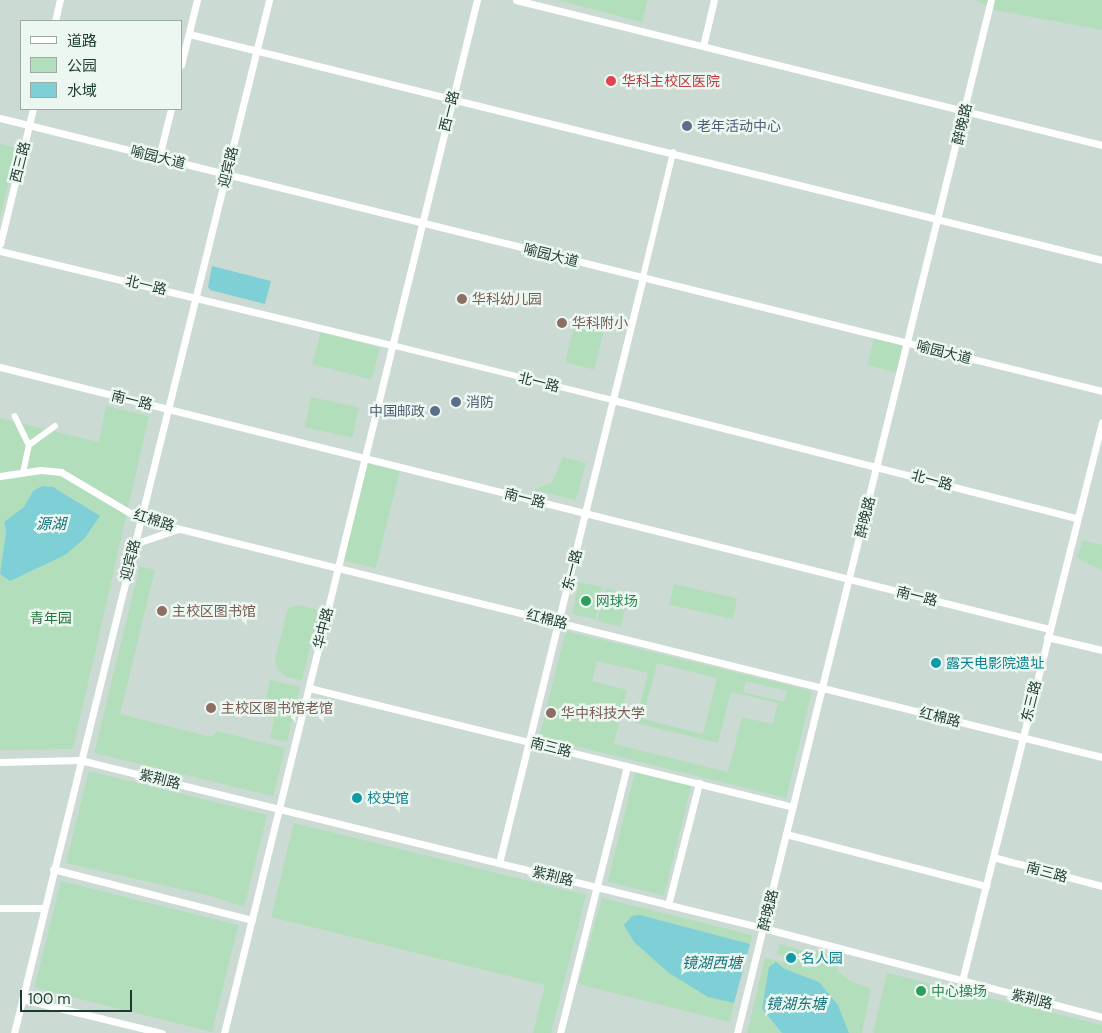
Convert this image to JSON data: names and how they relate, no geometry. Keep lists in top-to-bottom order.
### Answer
{
  "streets": {
    "street": [
      "西一路",
      "醉晚路",
      "喻园大道",
      "西三路",
      "迎宾路",
      "北一路",
      "南一路",
      "红棉路",
      "东一路",
      "华中路",
      "东三路",
      "南三路",
      "紫荆路"
    ]
  },
  "crossings": [
    ["西一路", "喻园大道"],
    ["西一路", "华中路"],
    ["醉晚路", "喻园大道"],
    ["醉晚路", "北一路"],
    ["醉晚路", "南一路"],
    ["醉晚路", "红棉路"],
    ["醉晚路", "南三路"],
    ["醉晚路", "紫荆路"],
    ["喻园大道", "西三路"],
    ["喻园大道", "迎宾路"],
    ["喻园大道", "东一路"],
    ["喻园大道", "华中路"],
    ["迎宾路", "北一路"],
    ["迎宾路", "南一路"],
    ["迎宾路", "红棉路"],
    ["迎宾路", "紫荆路"],
    ["北一路", "东一路"],
    ["北一路", "华中路"],
    ["北一路", "东三路"],
    ["南一路", "东一路"],
    ["南一路", "华中路"],
    ["南一路", "东三路"],
    ["红棉路", "东一路"],
    ["红棉路", "华中路"],
    ["红棉路", "东三路"],
    ["东一路", "南三路"],
    ["东一路", "紫荆路"],
    ["华中路", "南三路"],
    ["华中路", "紫荆路"],
    ["东三路", "南三路"],
    ["东三路", "紫荆路"]
  ],
  "water": ["源湖", "镜湖西塘", "镜湖东塘"],
  "parks": ["青年园"],
  "places": [
    "华科主校区医院",
    "老年活动中心",
    "华科幼儿园",
    "华科附小",
    "消防",
    "中国邮政",
    "网球场",
    "主校区图书馆",
    "露天电影院遗址",
    "主校区图书馆老馆",
    "华中科技大学",
    "校史馆",
    "名人园",
    "中心操场"
  ],
  "legend": ["道路", "公园", "水域"],
  "scale_bar": "100 m"
}
